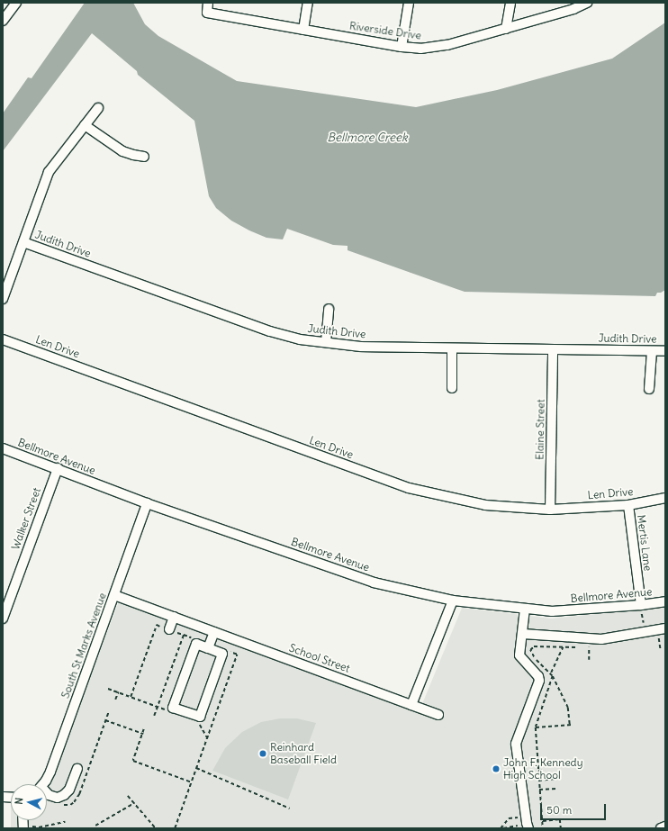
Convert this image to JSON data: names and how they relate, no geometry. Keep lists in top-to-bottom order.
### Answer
{
  "streets": {
    "street": [
      "Riverside Drive",
      "Judith Drive",
      "Len Drive",
      "Elaine Street",
      "Bellmore Avenue",
      "Walker Street",
      "Mertis Lane",
      "South St Marks Avenue",
      "School Street"
    ]
  },
  "crossings": [
    ["Judith Drive", "Elaine Street"],
    ["Len Drive", "Elaine Street"],
    ["Len Drive", "Mertis Lane"],
    ["Bellmore Avenue", "Walker Street"],
    ["Bellmore Avenue", "Mertis Lane"],
    ["Bellmore Avenue", "South St Marks Avenue"],
    ["South St Marks Avenue", "School Street"]
  ],
  "water": ["Bellmore Creek"],
  "places": ["Reinhard Baseball Field", "John F. Kennedy High School"],
  "scale_bar": "50 m",
  "north": "left"
}
